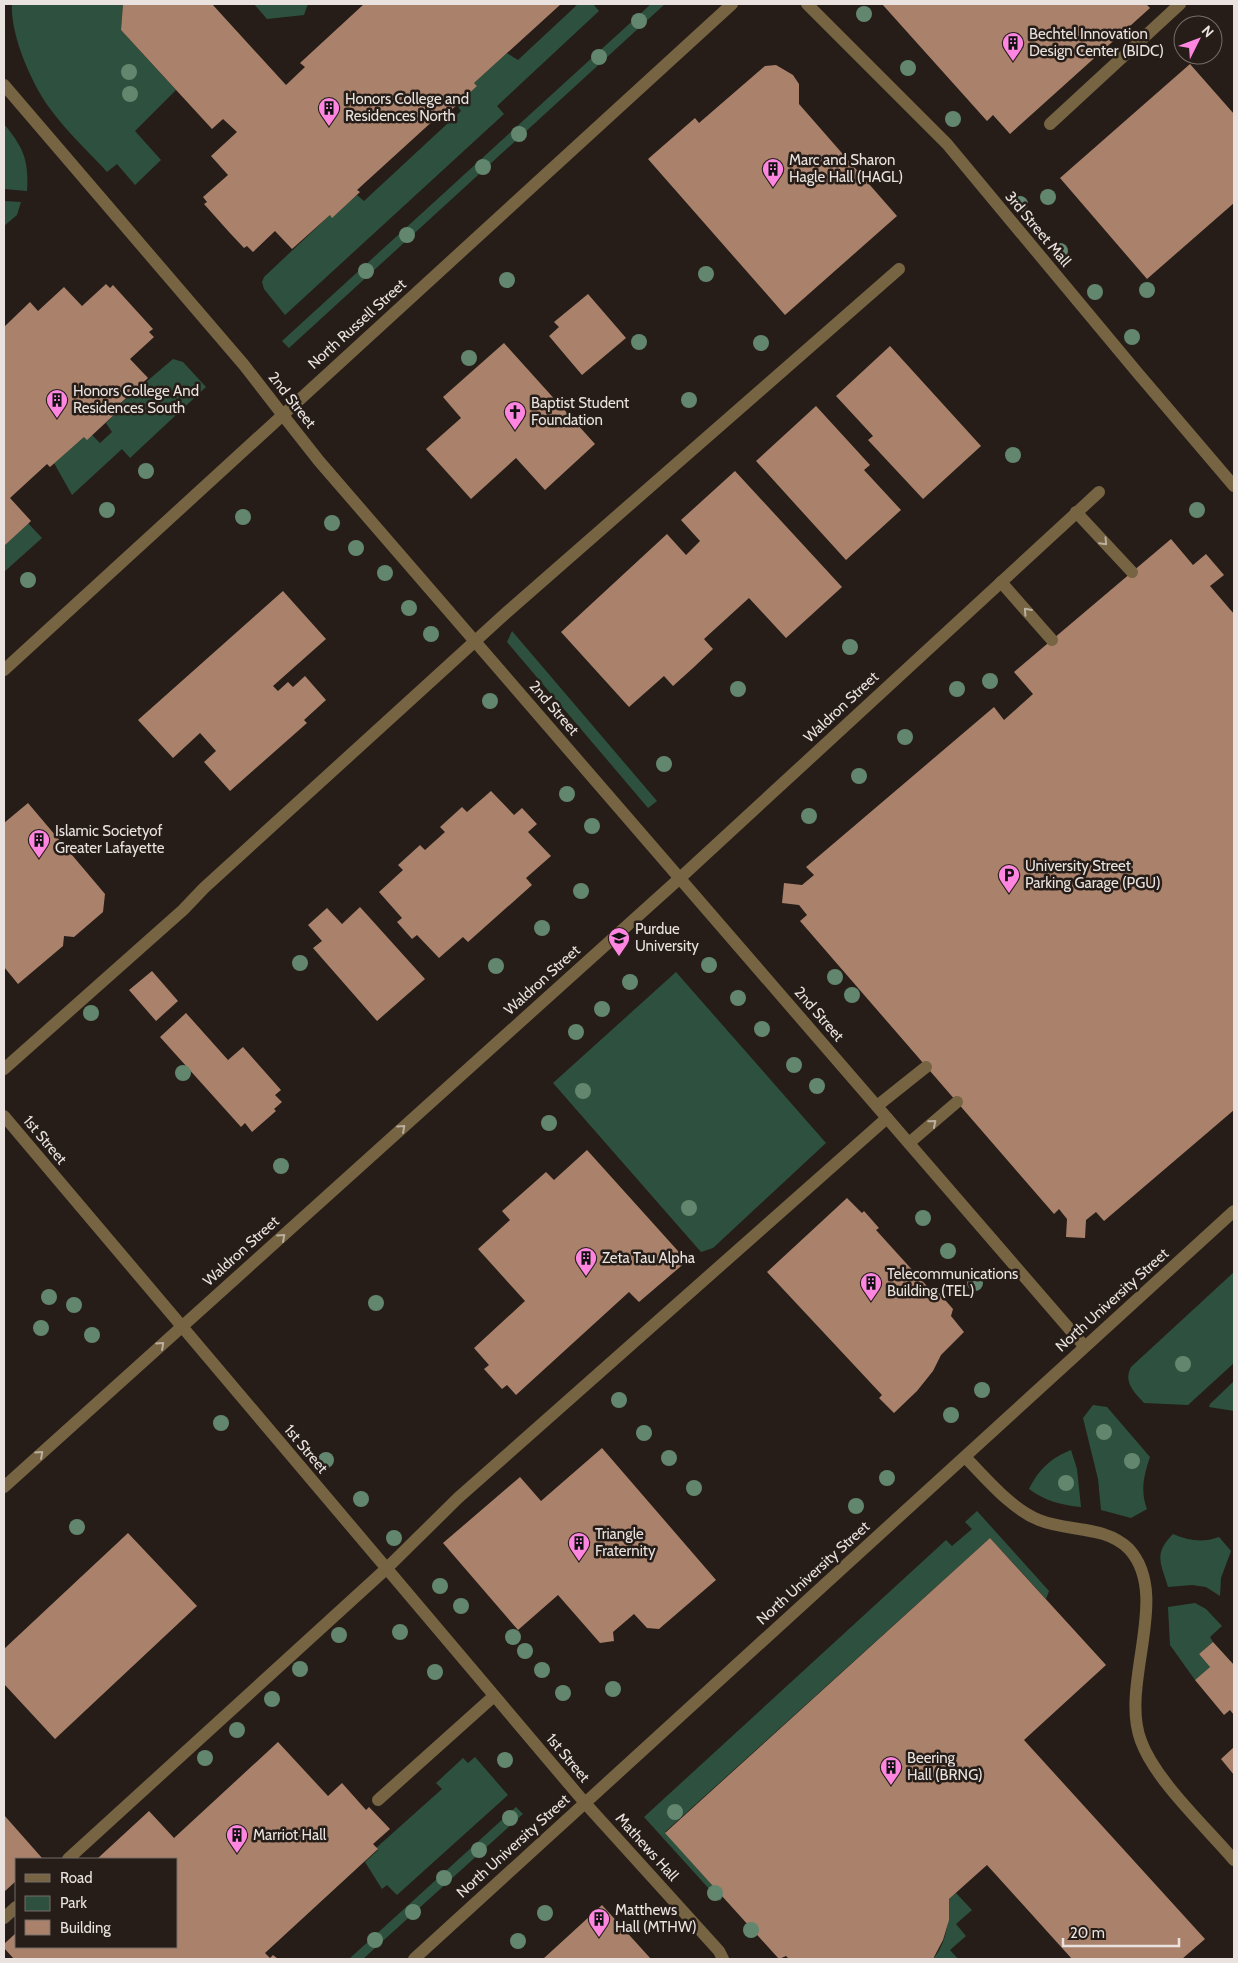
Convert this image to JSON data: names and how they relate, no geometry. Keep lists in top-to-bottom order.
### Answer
{
  "streets": {
    "street": [
      "3rd Street Mall",
      "North Russell Street",
      "2nd Street",
      "Waldron Street",
      "1st Street",
      "North University Street",
      "Mathews Hall"
    ]
  },
  "crossings": [
    ["North Russell Street", "2nd Street"],
    ["2nd Street", "Waldron Street"],
    ["2nd Street", "North University Street"],
    ["Waldron Street", "1st Street"],
    ["1st Street", "North University Street"],
    ["1st Street", "Mathews Hall"],
    ["North University Street", "Mathews Hall"]
  ],
  "one_way": ["Waldron Street"],
  "places": {
    "building": [
      "Bechtel Innovation Design Center (BIDC)",
      "Honors College and Residences North",
      "Marc and Sharon Hagle Hall (HAGL)",
      "Honors College And Residences South",
      "Islamic Societyof Greater Lafayette",
      "Zeta Tau Alpha",
      "Telecommunications Building (TEL)",
      "Triangle Fraternity",
      "Beering Hall (BRNG)",
      "Marriot Hall",
      "Matthews Hall (MTHW)"
    ],
    "church": ["Baptist Student Foundation"],
    "parking": ["University Street Parking Garage (PGU)"],
    "school or university": ["Purdue University"]
  },
  "legend": ["Road", "Park", "Building"],
  "scale_bar": "20 m",
  "north": "top right"
}
